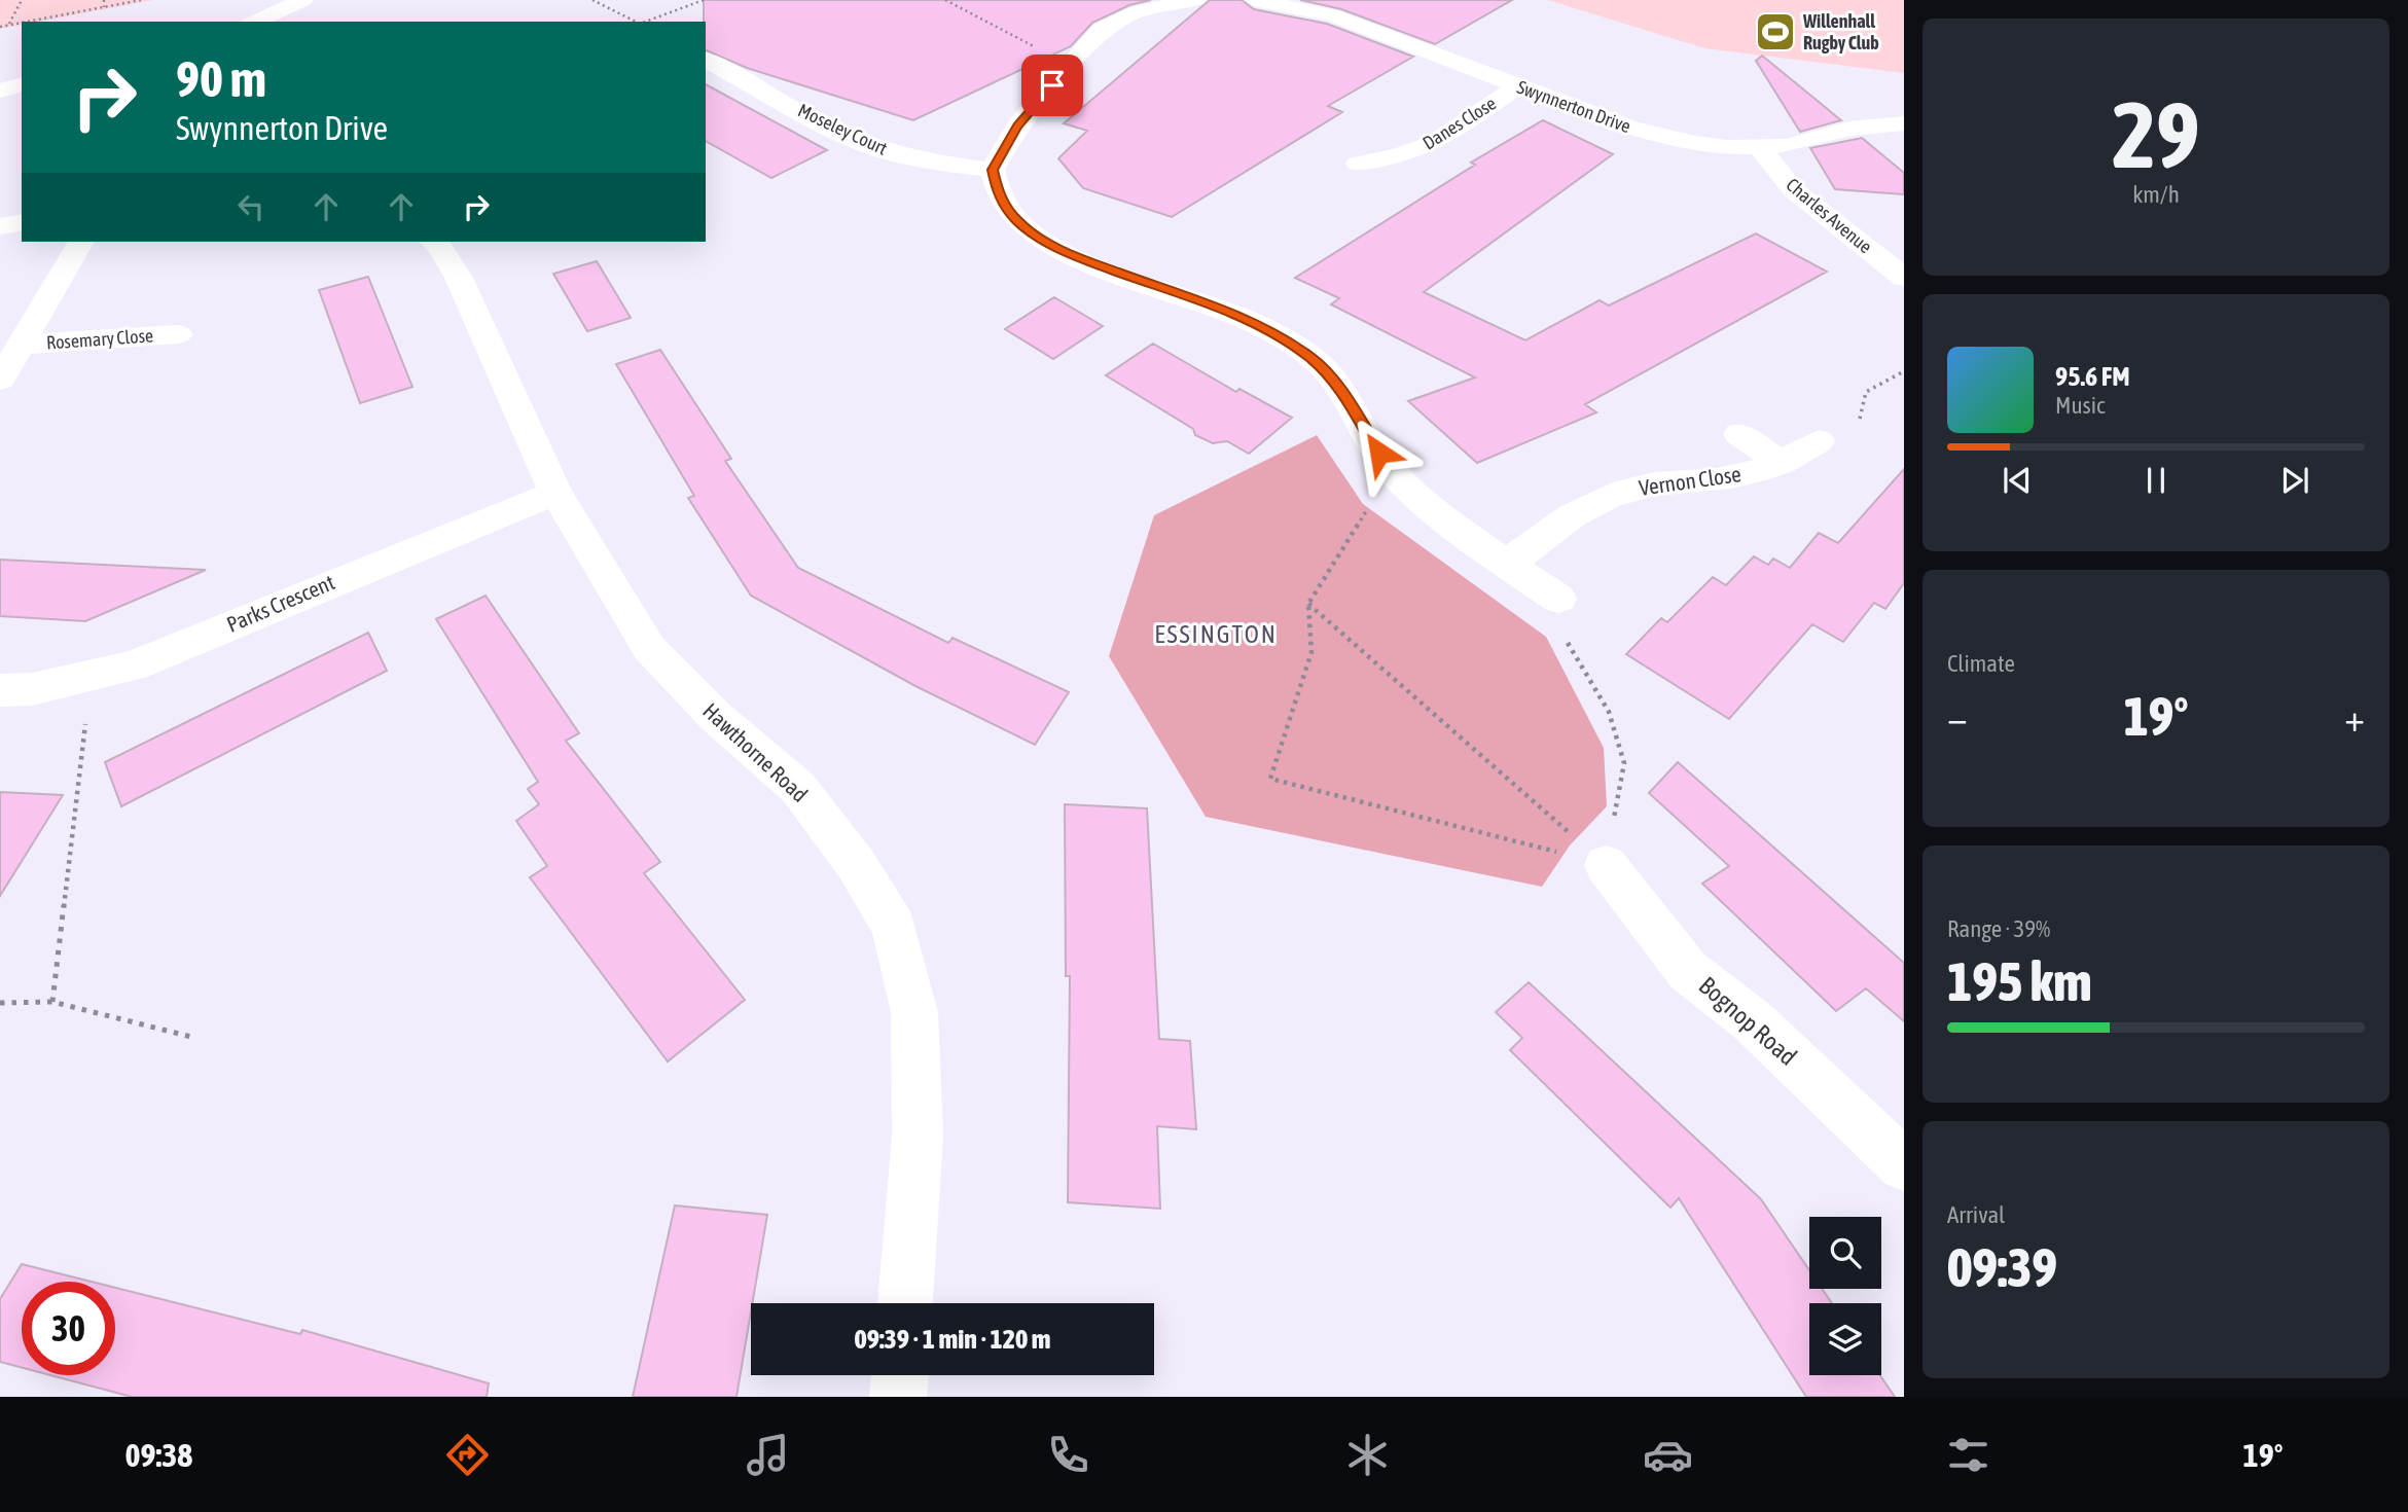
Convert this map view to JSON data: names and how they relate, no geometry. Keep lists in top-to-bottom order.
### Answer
{
  "streets": {
    "street": [
      "Swynnerton Drive",
      "Danes Close",
      "Moseley Court",
      "Charles Avenue",
      "Rosemary Close",
      "Vernon Close",
      "Parks Crescent",
      "Hawthorne Road",
      "Bognop Road"
    ]
  },
  "crossings": [
    ["Swynnerton Drive", "Danes Close"],
    ["Swynnerton Drive", "Charles Avenue"],
    ["Parks Crescent", "Hawthorne Road"]
  ],
  "districts": ["ESSINGTON"],
  "places": {
    "sports": ["Willenhall Rugby Club"]
  },
  "page": {
    "tile": [
      ["29", "km/h"],
      "Climate",
      ["Range · 39%", "195 km"],
      ["Arrival", "09:39"]
    ],
    "turn": ["90 m", "Swynnerton Drive"],
    "song": ["95.6 FM", "Music"],
    "heat": ["−", "19°", "+"],
    "limit": "30",
    "trip": "09:39 · 1 min · 120 m",
    "tabs": ["09:38", "19°"]
  }
}
